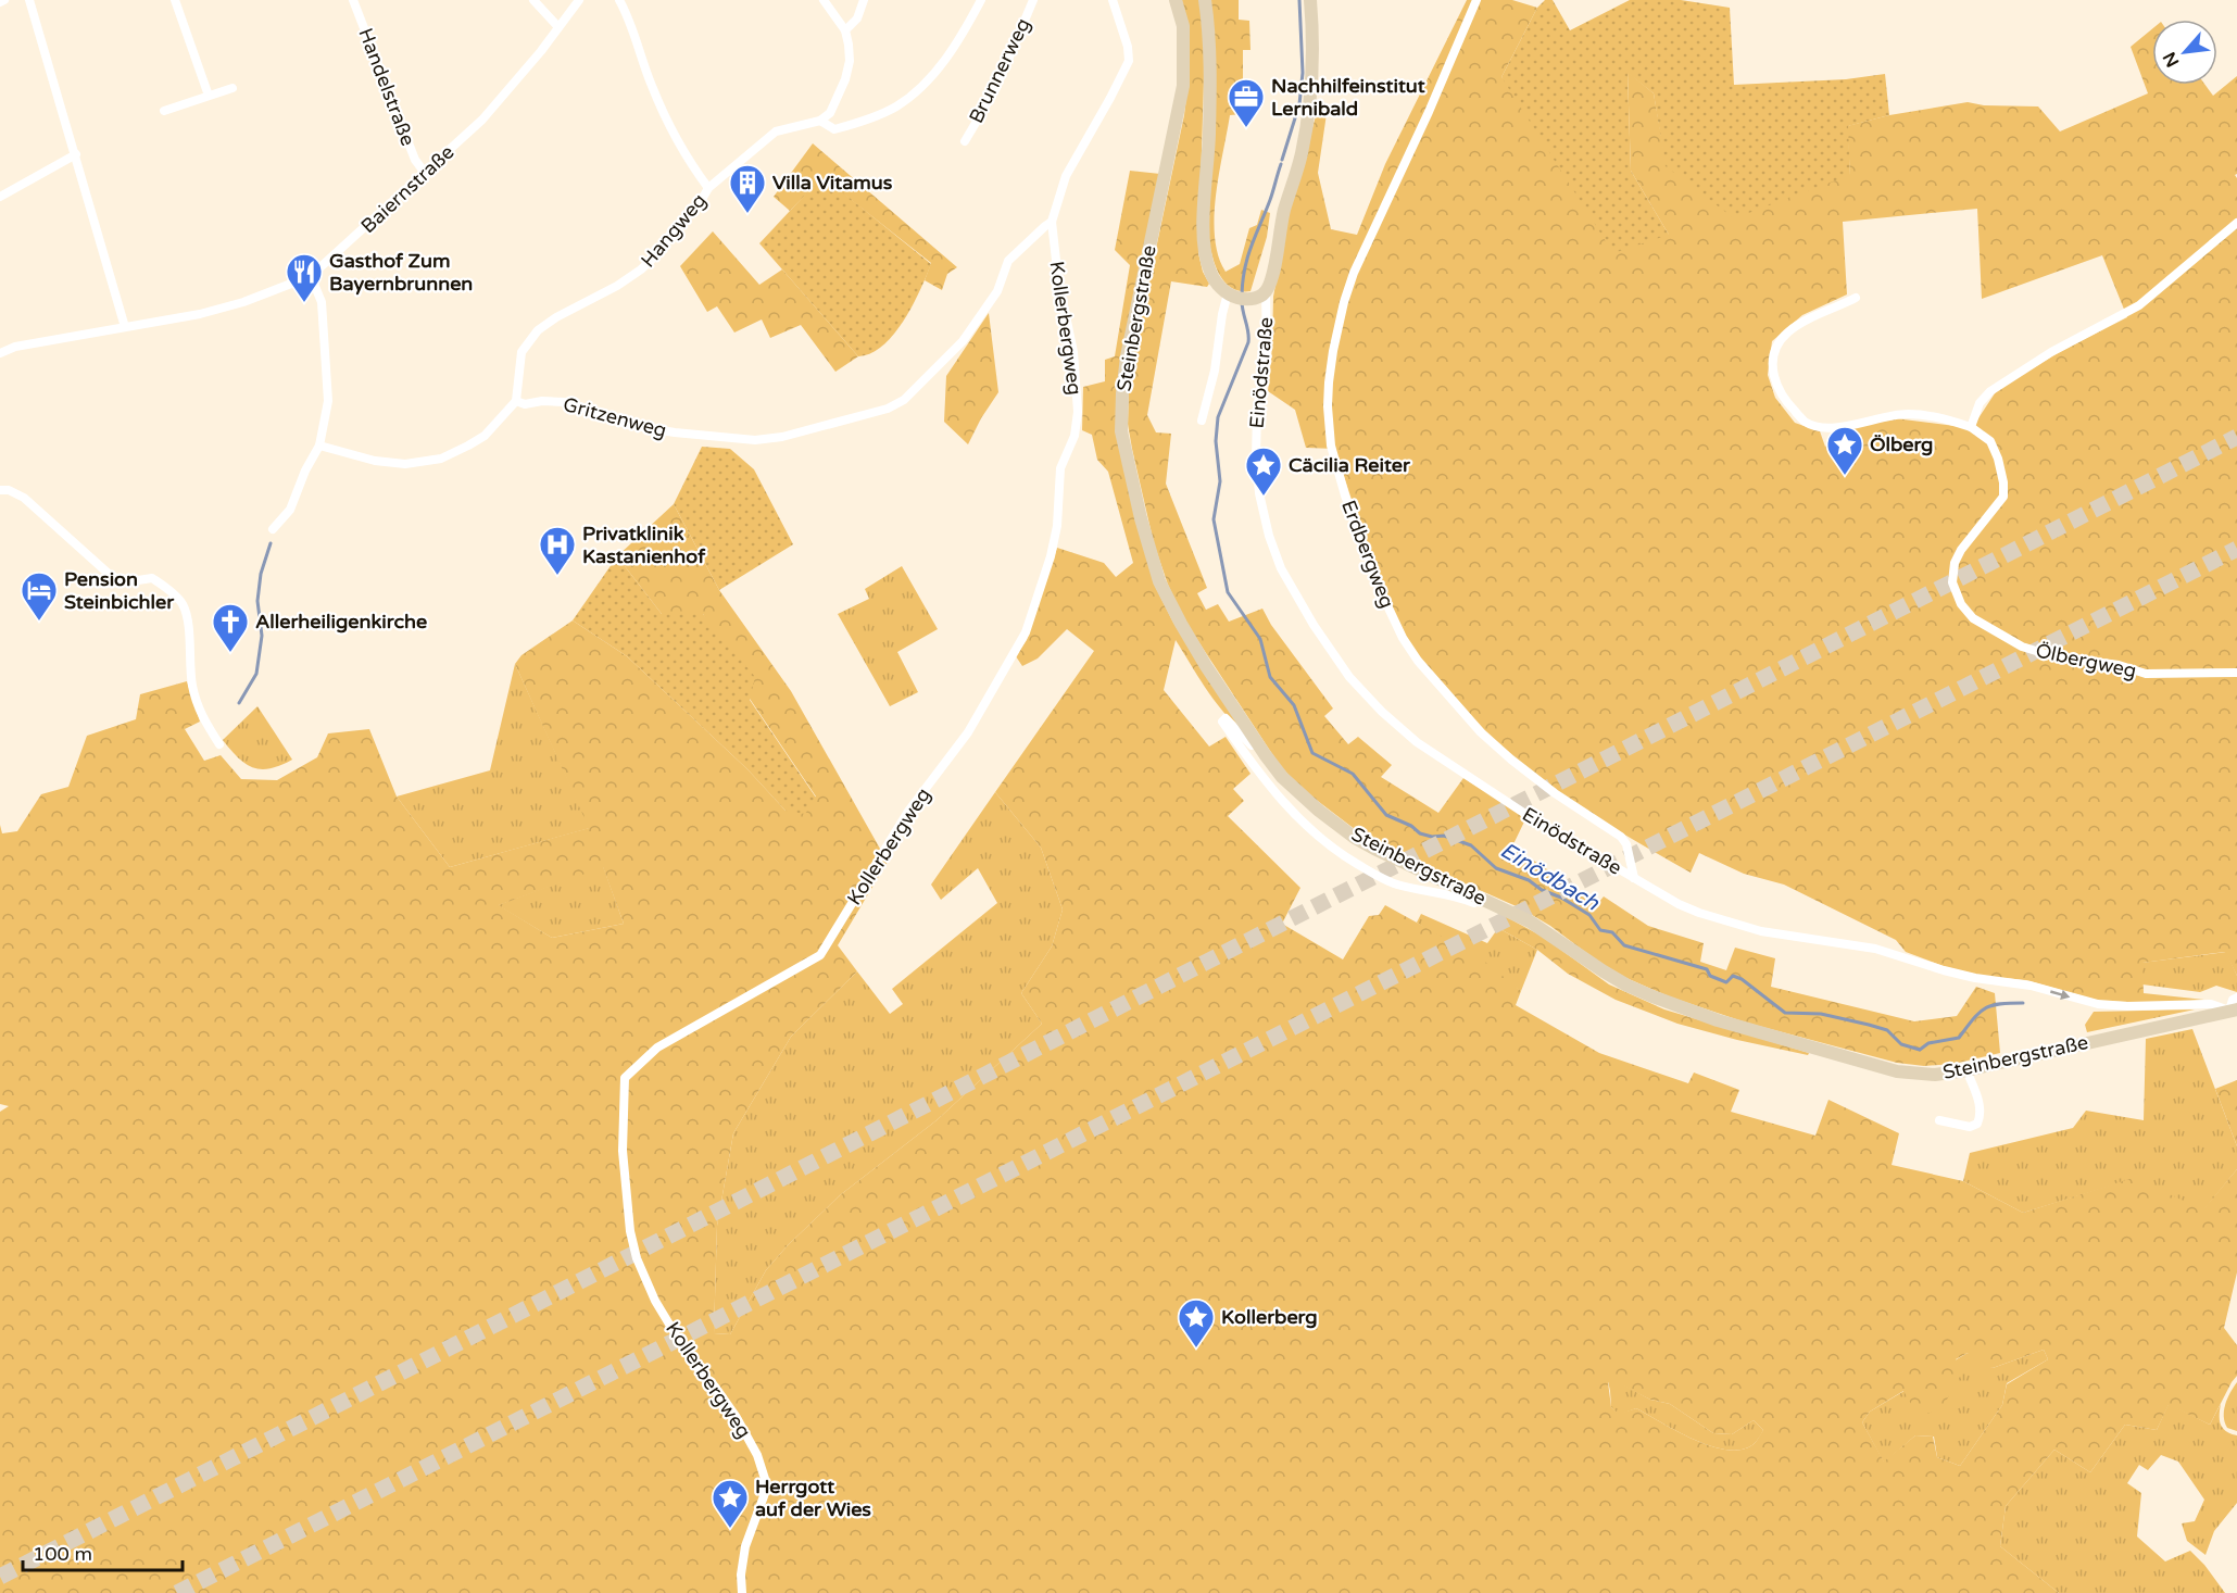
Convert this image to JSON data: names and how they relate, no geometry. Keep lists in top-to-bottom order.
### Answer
{
  "streets": {
    "main road": ["Steinbergstraße"],
    "street": [
      "Brunnerweg",
      "Handelstraße",
      "Baiernstraße",
      "Hangweg",
      "Kollerbergweg",
      "Einödstraße",
      "Gritzenweg",
      "Erdbergweg",
      "Ölbergweg"
    ]
  },
  "crossings": [
    ["Handelstraße", "Baiernstraße"],
    ["Hangweg", "Gritzenweg"],
    ["Steinbergstraße", "Einödstraße"],
    ["Kollerbergweg", "Gritzenweg"],
    ["Einödstraße", "Erdbergweg"]
  ],
  "one_way": ["Einödstraße"],
  "water": ["Einödbach"],
  "places": {
    "office": ["Nachhilfeinstitut Lernibald"],
    "building": ["Villa Vitamus"],
    "restaurant": ["Gasthof Zum Bayernbrunnen"],
    "place": [
      "Ölberg",
      "Cäcilia Reiter",
      "Kollerberg",
      "Herrgott auf der Wies"
    ],
    "hospital": ["Privatklinik Kastanienhof"],
    "hotel": ["Pension Steinbichler"],
    "church": ["Allerheiligenkirche"]
  },
  "scale_bar": "100 m",
  "north": "bottom left"
}
